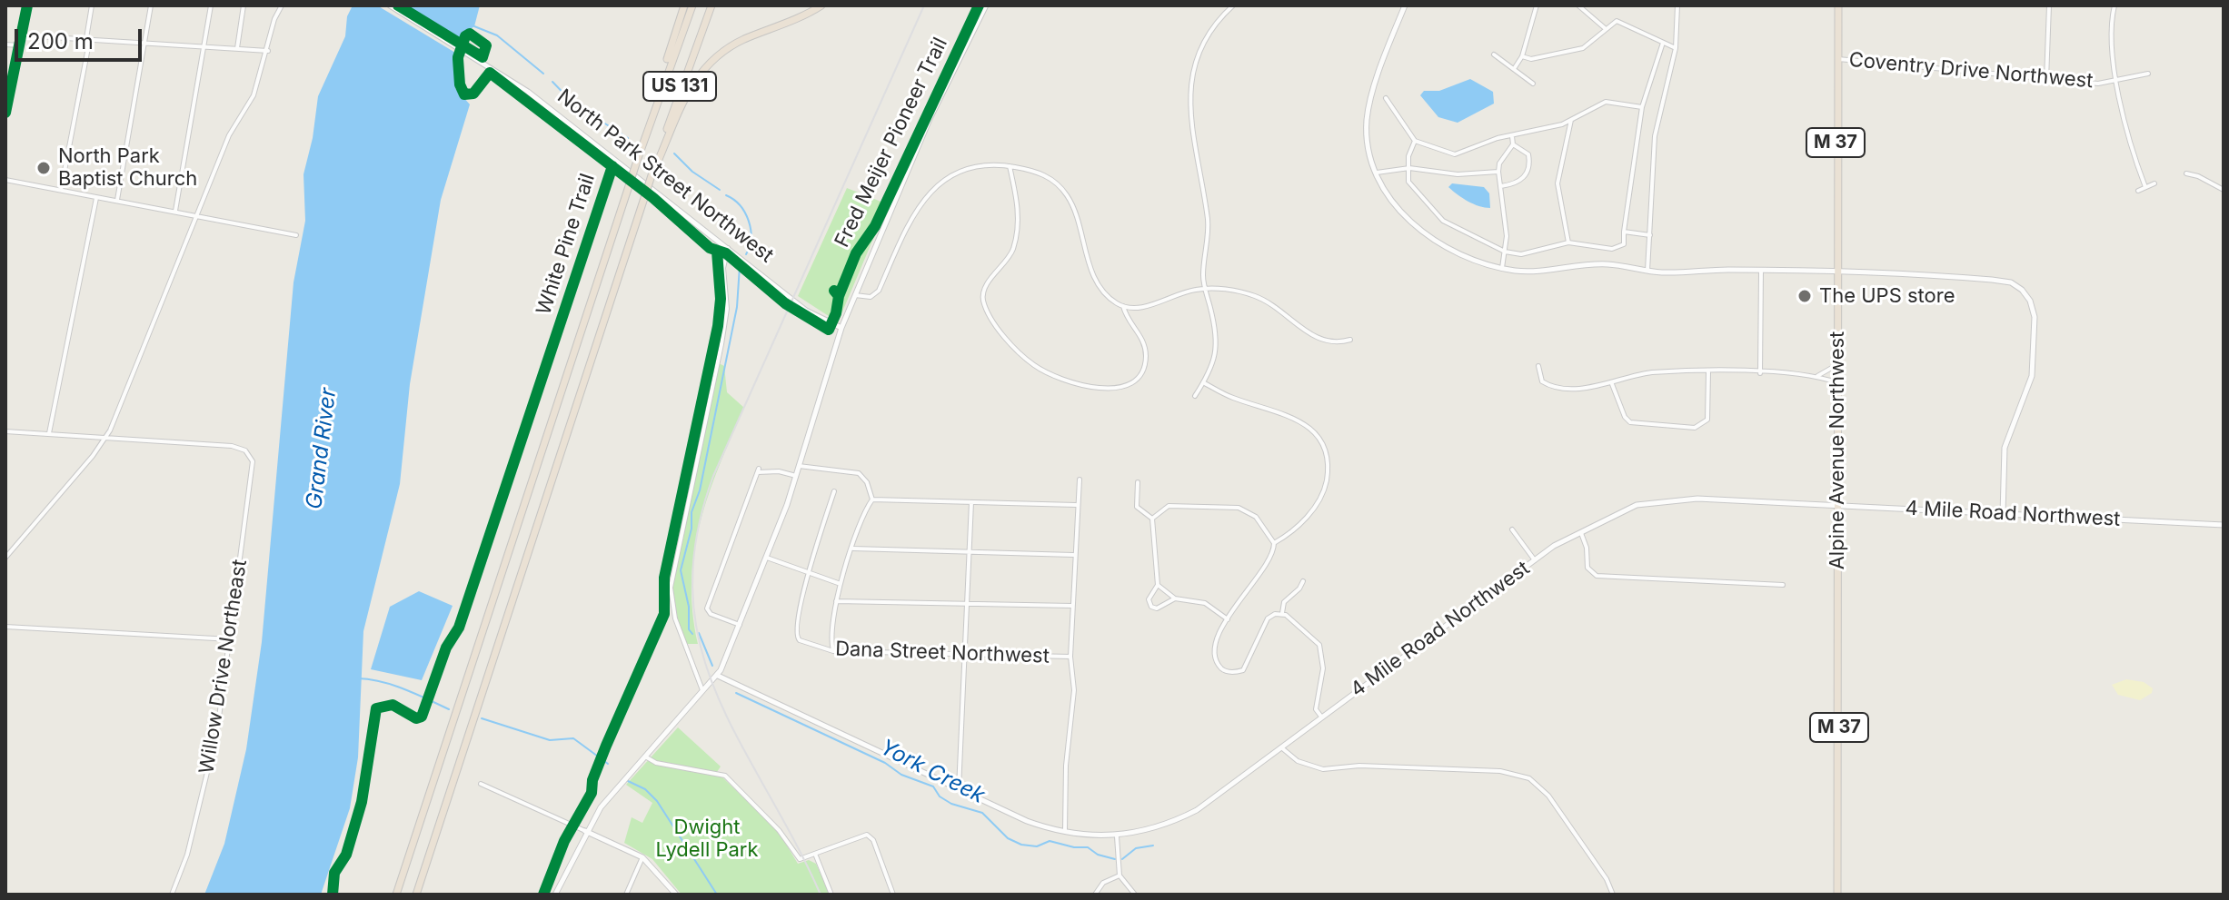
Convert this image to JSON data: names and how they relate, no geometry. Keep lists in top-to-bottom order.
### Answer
{
  "streets": {
    "highway": ["US 131", "M 37", "Alpine Avenue Northwest"],
    "main road": ["North Park Street Northwest", "4 Mile Road Northwest"],
    "street": ["Coventry Drive Northwest", "Dana Street Northwest", "Willow Drive Northeast"],
    "cycle path": ["Fred Meijer Pioneer Trail", "White Pine Trail"]
  },
  "crossings": [
    ["Coventry Drive Northwest", "Alpine Avenue Northwest"],
    ["Alpine Avenue Northwest", "4 Mile Road Northwest"]
  ],
  "water": ["Grand River", "York Creek"],
  "parks": ["Dwight Lydell Park"],
  "places": ["North Park Baptist Church", "The UPS store"],
  "scale_bar": "200 m"
}
